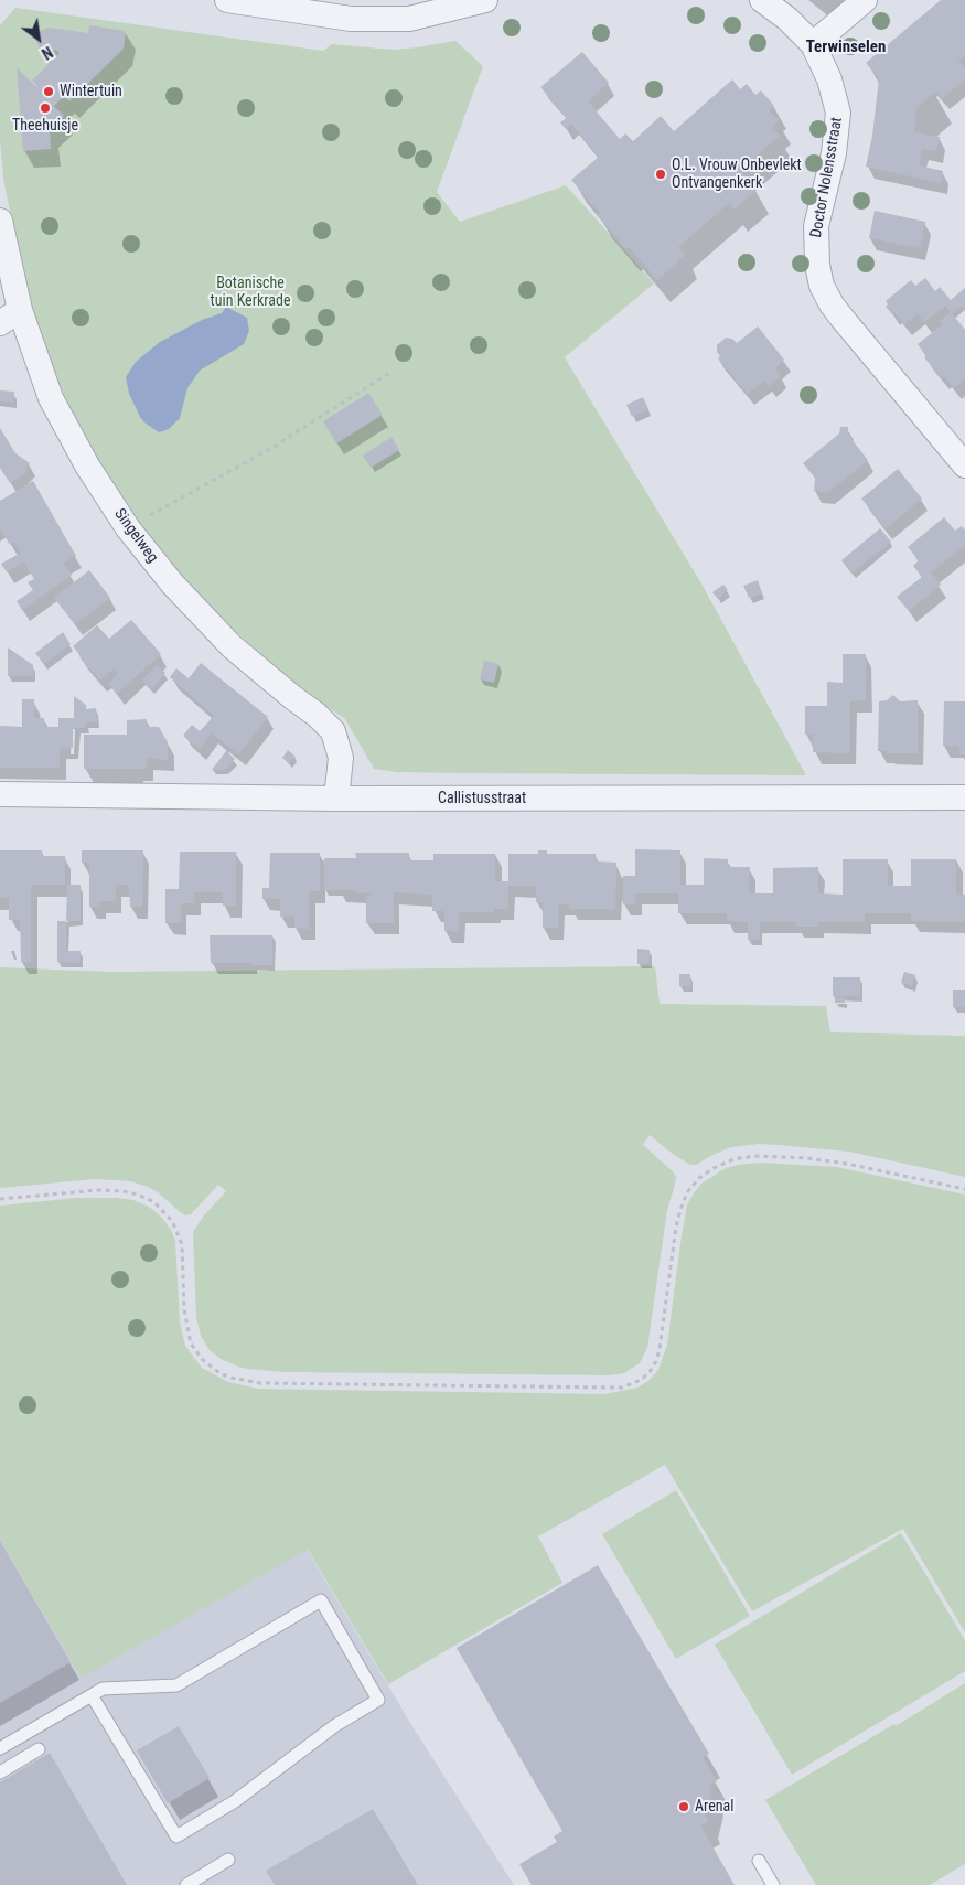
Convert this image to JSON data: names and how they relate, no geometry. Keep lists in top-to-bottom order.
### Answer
{
  "streets": {
    "street": ["Doctor Nolensstraat", "Singelweg", "Callistusstraat"]
  },
  "crossings": [
    ["Singelweg", "Callistusstraat"]
  ],
  "districts": ["Terwinselen"],
  "parks": ["Botanische tuin Kerkrade"],
  "places": [
    "Wintertuin",
    "Theehuisje",
    "O.L. Vrouw Onbevlekt Ontvangenkerk",
    "Arenal"
  ],
  "north": "bottom right"
}
